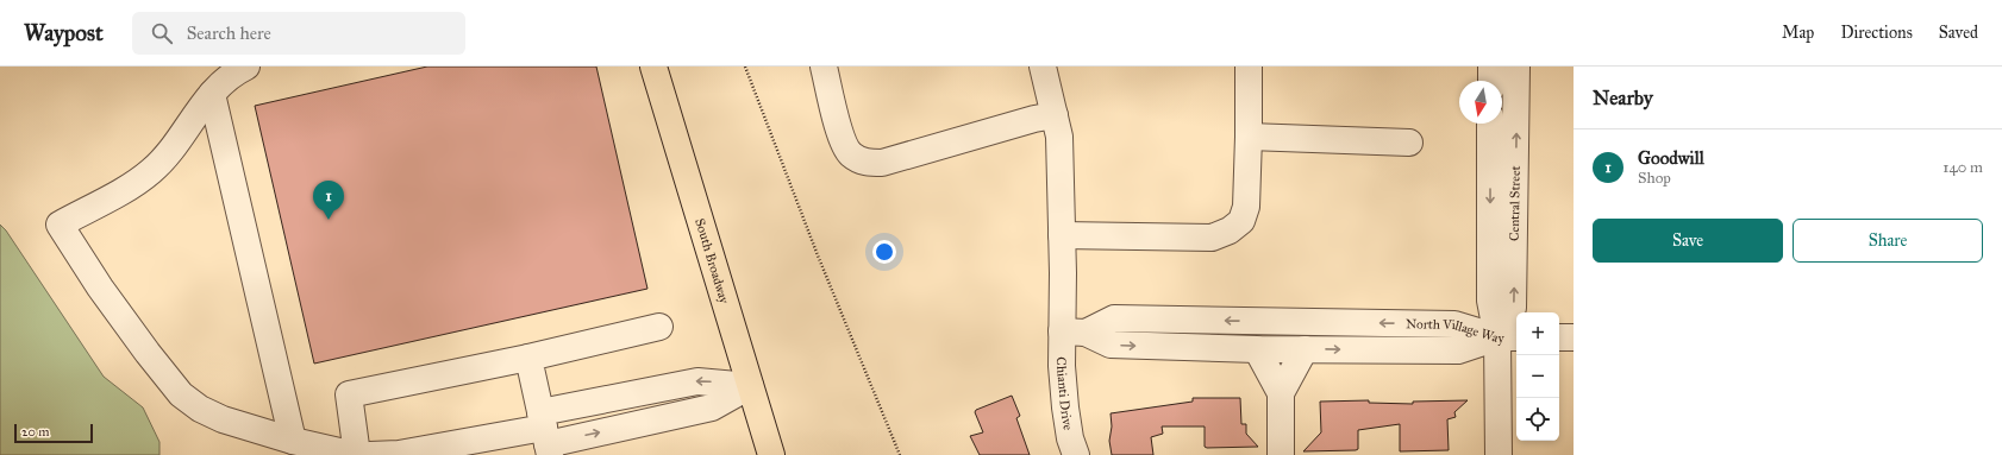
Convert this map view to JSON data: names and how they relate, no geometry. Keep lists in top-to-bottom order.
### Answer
{
  "streets": {
    "main road": ["South Broadway"],
    "street": ["Central Street", "North Village Way", "Chianti Drive"]
  },
  "crossings": [
    ["Central Street", "North Village Way"],
    ["North Village Way", "Chianti Drive"]
  ],
  "scale_bar": "20 m",
  "north": "bottom",
  "page": {
    "header": "Waypost",
    "search": "Search here",
    "nav": ["Map", "Directions", "Saved"],
    "heading": "Nearby",
    "list": [
      {
        "mark": "1",
        "name": "Goodwill",
        "note": "Shop",
        "value": "140 m"
      }
    ],
    "pins": "1",
    "buttons": ["Save", "Share"],
    "map_buttons": ["+", "−"],
    "scale": "20 m"
  }
}
